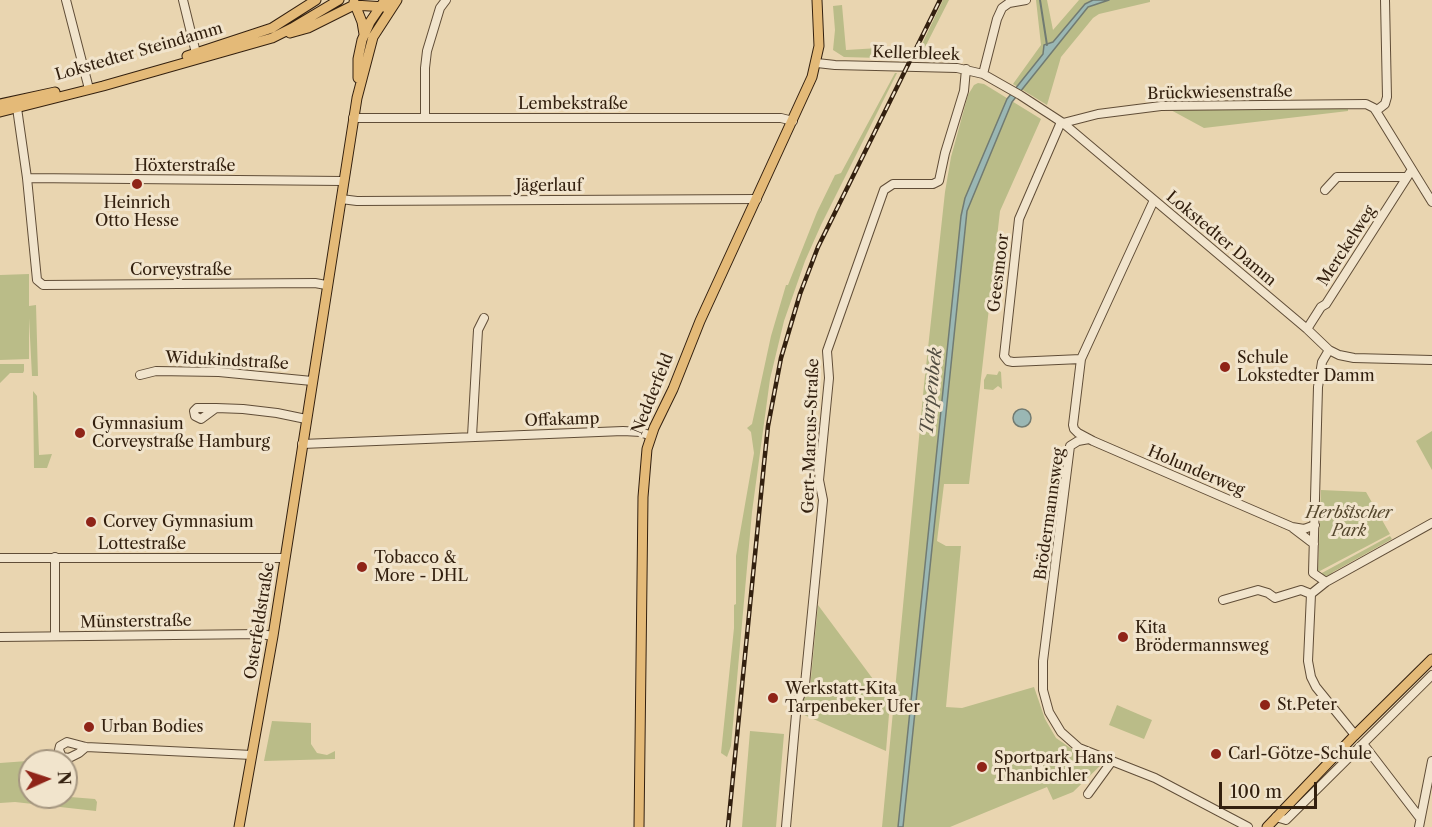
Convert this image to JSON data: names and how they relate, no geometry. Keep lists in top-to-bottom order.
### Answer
{
  "streets": {
    "main road": ["Lokstedter Steindamm", "Nedderfeld", "Osterfeldstraße"],
    "street": [
      "Kellerbleek",
      "Brückwiesenstraße",
      "Lembekstraße",
      "Höxterstraße",
      "Jägerlauf",
      "Lokstedter Damm",
      "Merckelweg",
      "Corveystraße",
      "Geesmoor",
      "Widukindstraße",
      "Offakamp",
      "Gert-Marcus-Straße",
      "Holunderweg",
      "Brödermannsweg",
      "Lottestraße",
      "Münsterstraße"
    ]
  },
  "crossings": [
    ["Kellerbleek", "Lokstedter Damm"],
    ["Kellerbleek", "Nedderfeld"],
    ["Kellerbleek", "Gert-Marcus-Straße"],
    ["Brückwiesenstraße", "Lokstedter Damm"],
    ["Brückwiesenstraße", "Geesmoor"],
    ["Lembekstraße", "Nedderfeld"],
    ["Lembekstraße", "Osterfeldstraße"],
    ["Höxterstraße", "Corveystraße"],
    ["Höxterstraße", "Osterfeldstraße"],
    ["Jägerlauf", "Nedderfeld"],
    ["Jägerlauf", "Osterfeldstraße"],
    ["Lokstedter Damm", "Merckelweg"],
    ["Lokstedter Damm", "Geesmoor"],
    ["Lokstedter Damm", "Brödermannsweg"],
    ["Corveystraße", "Osterfeldstraße"],
    ["Geesmoor", "Brödermannsweg"],
    ["Widukindstraße", "Osterfeldstraße"],
    ["Nedderfeld", "Offakamp"],
    ["Offakamp", "Osterfeldstraße"],
    ["Holunderweg", "Brödermannsweg"],
    ["Lottestraße", "Osterfeldstraße"],
    ["Osterfeldstraße", "Münsterstraße"]
  ],
  "water": ["Tarpenbek"],
  "parks": ["Herbstscher Park"],
  "places": [
    "Heinrich Otto Hesse",
    "Schule Lokstedter Damm",
    "Gymnasium Corveystraße Hamburg",
    "Corvey Gymnasium",
    "Tobacco & More - DHL",
    "Kita Brödermannsweg",
    "Werkstatt-Kita Tarpenbeker Ufer",
    "St.Peter",
    "Urban Bodies",
    "Carl-Götze-Schule",
    "Sportpark Hans Thanbichler"
  ],
  "scale_bar": "100 m",
  "north": "right"
}
